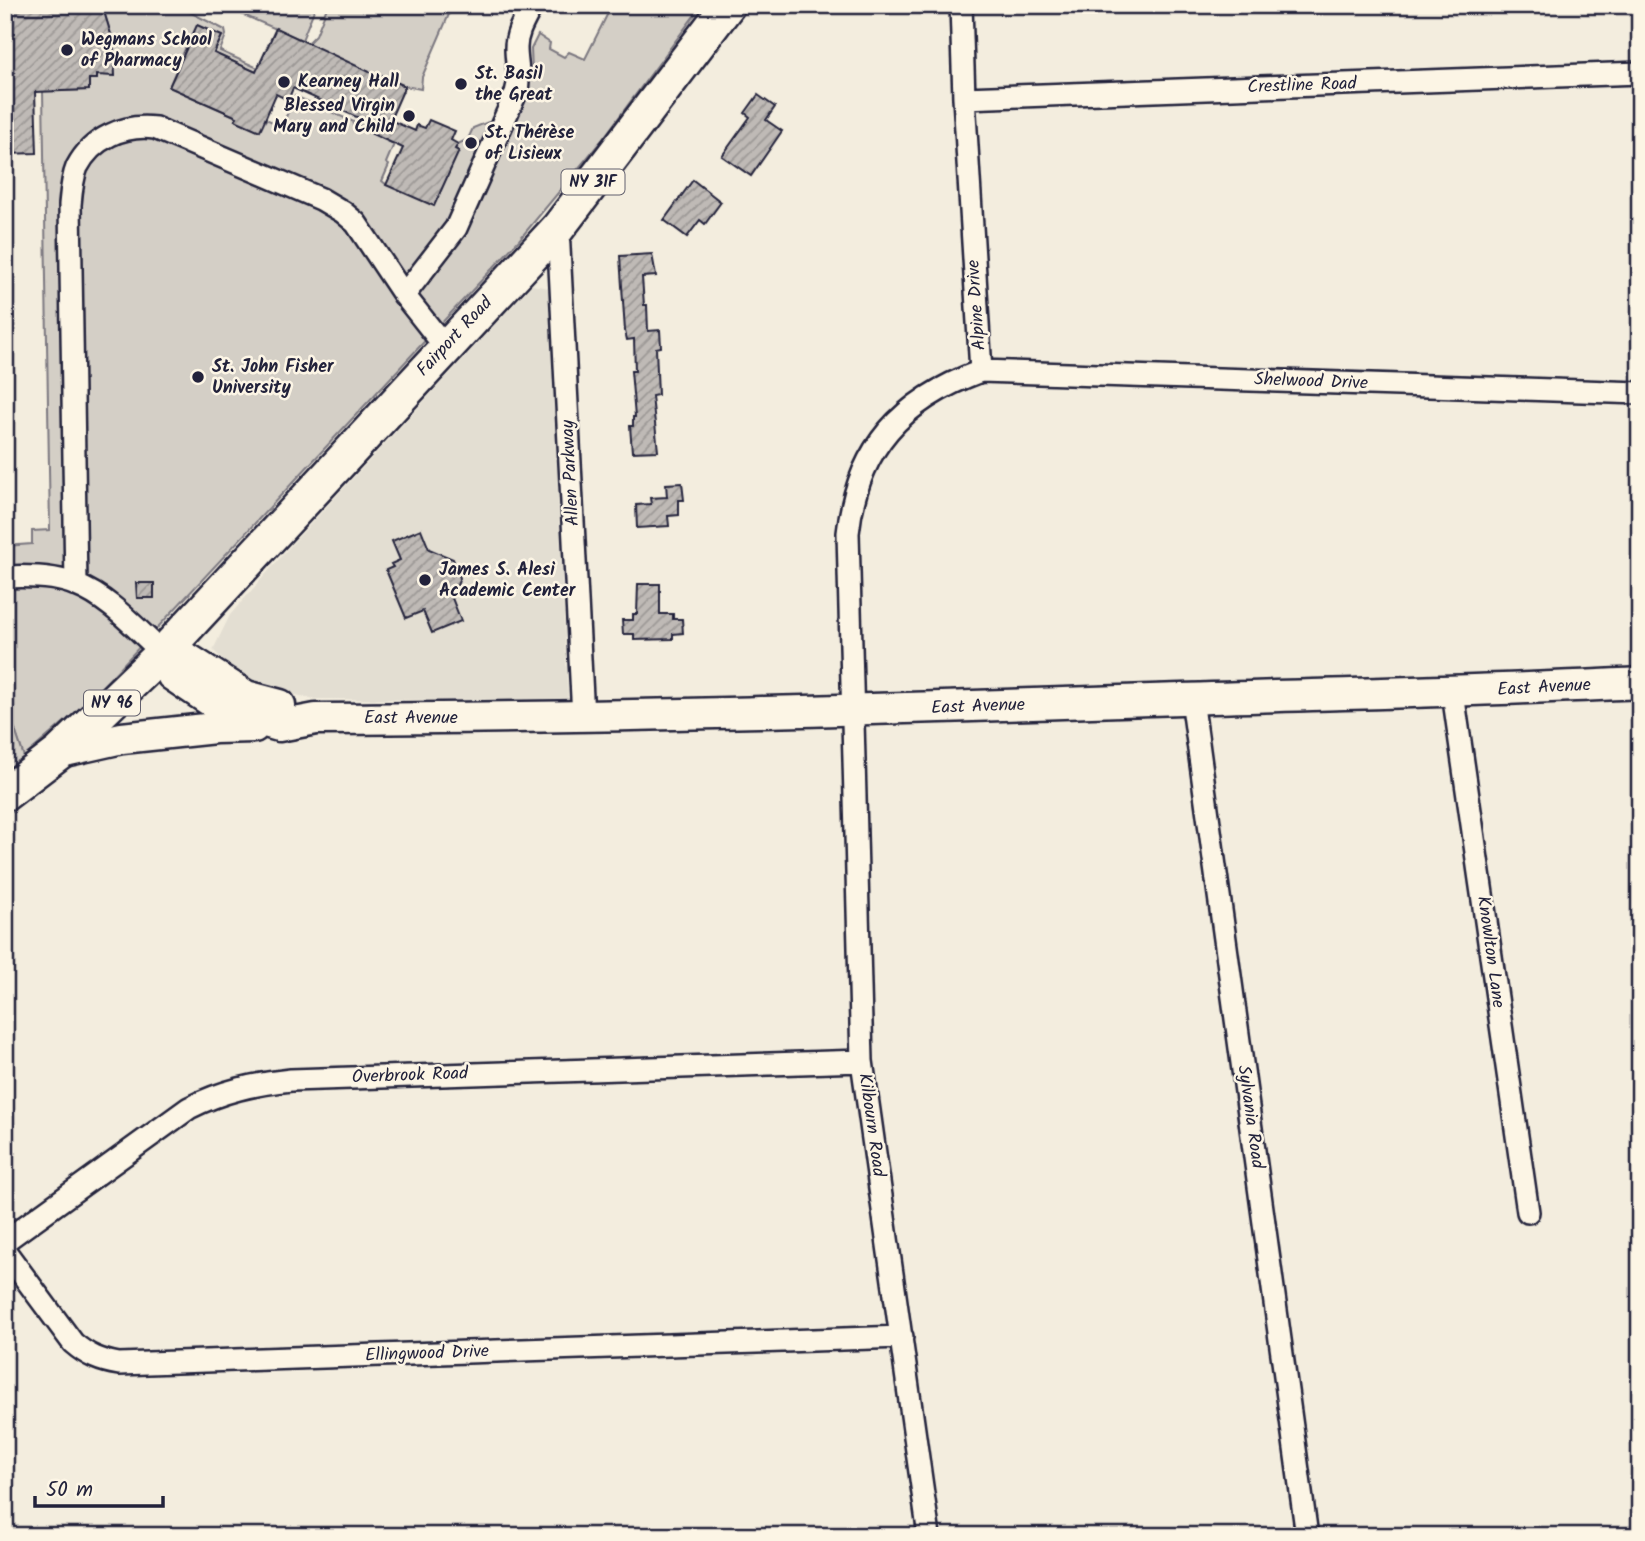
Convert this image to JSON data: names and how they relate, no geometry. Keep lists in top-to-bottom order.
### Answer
{
  "streets": {
    "main road": [
      "NY 31F",
      "Fairport Road",
      "East Avenue",
      "NY 96"
    ],
    "street": [
      "Crestline Road",
      "Alpine Drive",
      "Shelwood Drive",
      "Allen Parkway",
      "Knowlton Lane",
      "Overbrook Road",
      "Sylvania Road",
      "Kilbourn Road",
      "Ellingwood Drive"
    ]
  },
  "crossings": [
    ["Crestline Road", "Alpine Drive"],
    ["Alpine Drive", "Shelwood Drive"],
    ["Alpine Drive", "East Avenue"],
    ["Alpine Drive", "Kilbourn Road"],
    ["Fairport Road", "Allen Parkway"],
    ["Fairport Road", "East Avenue"],
    ["Fairport Road", "NY 96"],
    ["Allen Parkway", "East Avenue"],
    ["East Avenue", "NY 96"],
    ["East Avenue", "Knowlton Lane"],
    ["East Avenue", "Sylvania Road"],
    ["East Avenue", "Kilbourn Road"],
    ["Overbrook Road", "Kilbourn Road"],
    ["Kilbourn Road", "Ellingwood Drive"]
  ],
  "places": [
    "Wegmans School of Pharmacy",
    "Kearney Hall",
    "St. Basil the Great",
    "Blessed Virgin Mary and Child",
    "St. Thérèse of Lisieux",
    "St. John Fisher University",
    "James S. Alesi Academic Center"
  ],
  "scale_bar": "50 m"
}
